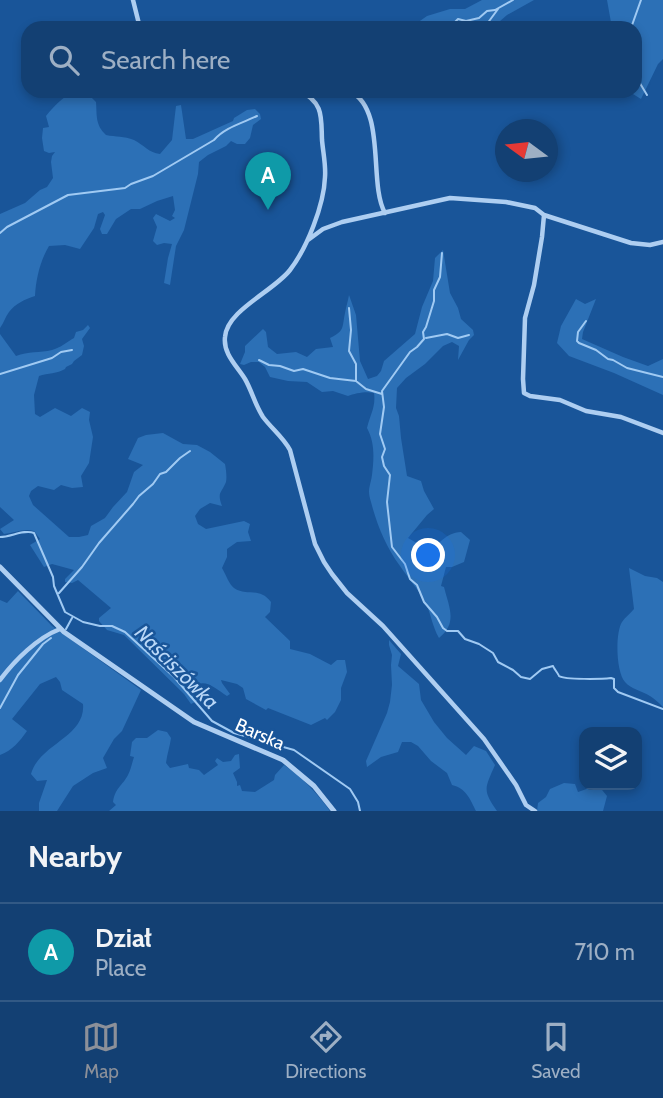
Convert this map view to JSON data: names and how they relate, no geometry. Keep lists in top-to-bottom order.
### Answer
{
  "streets": {
    "street": ["Barska"]
  },
  "water": ["Naściszówka"],
  "north": "left",
  "page": {
    "search": "Search here",
    "pins": "A",
    "heading": "Nearby",
    "list": [
      {
        "mark": "A",
        "name": "Dział",
        "note": "Place",
        "value": "710 m"
      }
    ],
    "nav": ["Map", "Directions", "Saved"]
  }
}
